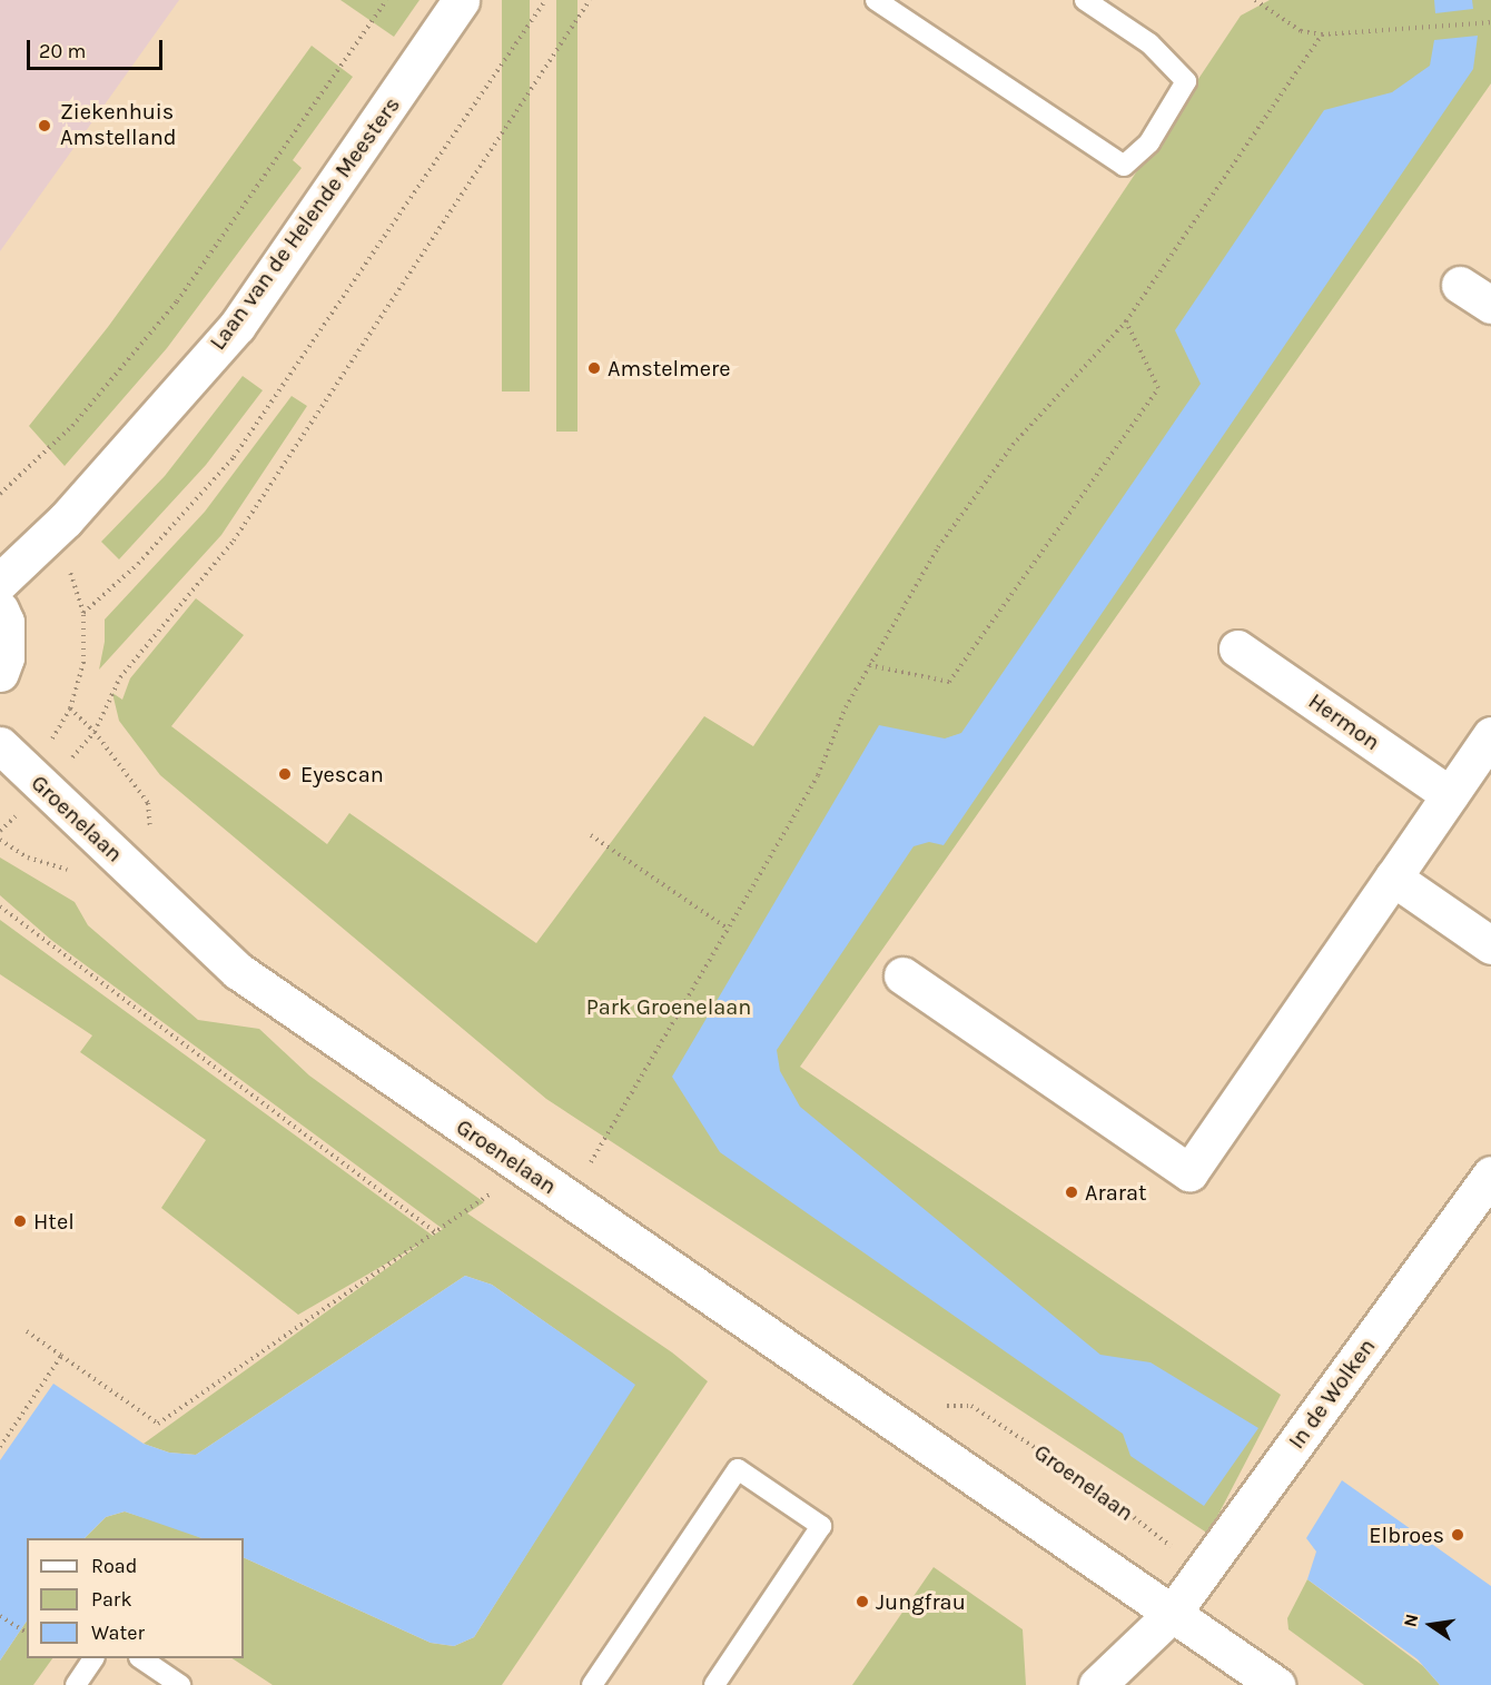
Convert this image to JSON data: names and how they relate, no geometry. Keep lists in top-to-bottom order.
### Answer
{
  "streets": {
    "street": [
      "Laan van de Helende Meesters",
      "Hermon",
      "Groenelaan",
      "In de Wolken"
    ]
  },
  "crossings": [
    ["Groenelaan", "In de Wolken"]
  ],
  "parks": ["Park Groenelaan"],
  "places": [
    "Ziekenhuis Amstelland",
    "Amstelmere",
    "Eyescan",
    "Ararat",
    "Htel",
    "Elbroes",
    "Jungfrau"
  ],
  "legend": ["Road", "Park", "Water"],
  "scale_bar": "20 m",
  "north": "left"
}
